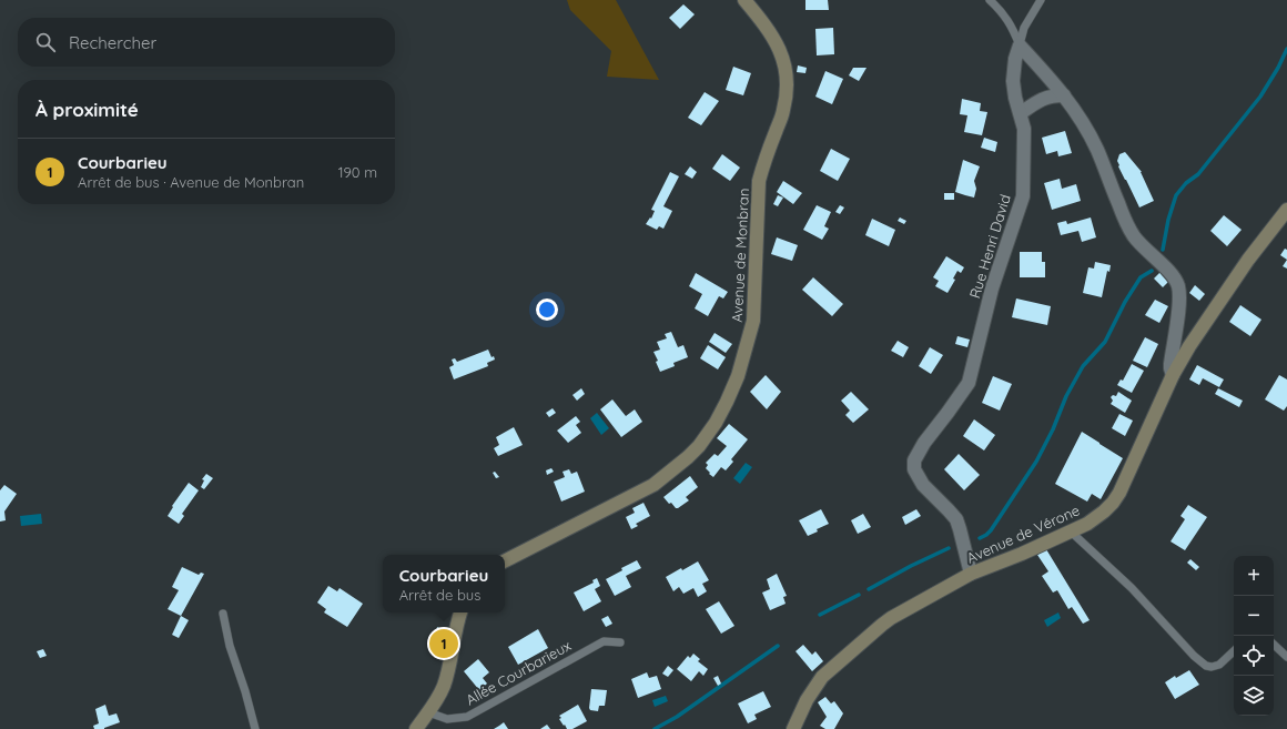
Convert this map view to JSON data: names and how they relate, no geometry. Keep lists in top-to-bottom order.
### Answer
{
  "streets": {
    "street": ["Rue Henri David", "Avenue de Monbran", "Avenue de Vérone"],
    "lane": ["Allée Courbarieux"]
  },
  "crossings": [
    ["Rue Henri David", "Avenue de Vérone"]
  ],
  "page": {
    "search": "Rechercher",
    "heading": "À proximité",
    "list": [
      {
        "mark": "1",
        "name": "Courbarieu",
        "note": "Arrêt de bus · Avenue de Monbran",
        "value": "190 m"
      }
    ],
    "popup": ["Courbarieu", "Arrêt de bus"],
    "map_buttons": ["+", "−"],
    "pins": "1"
  }
}
